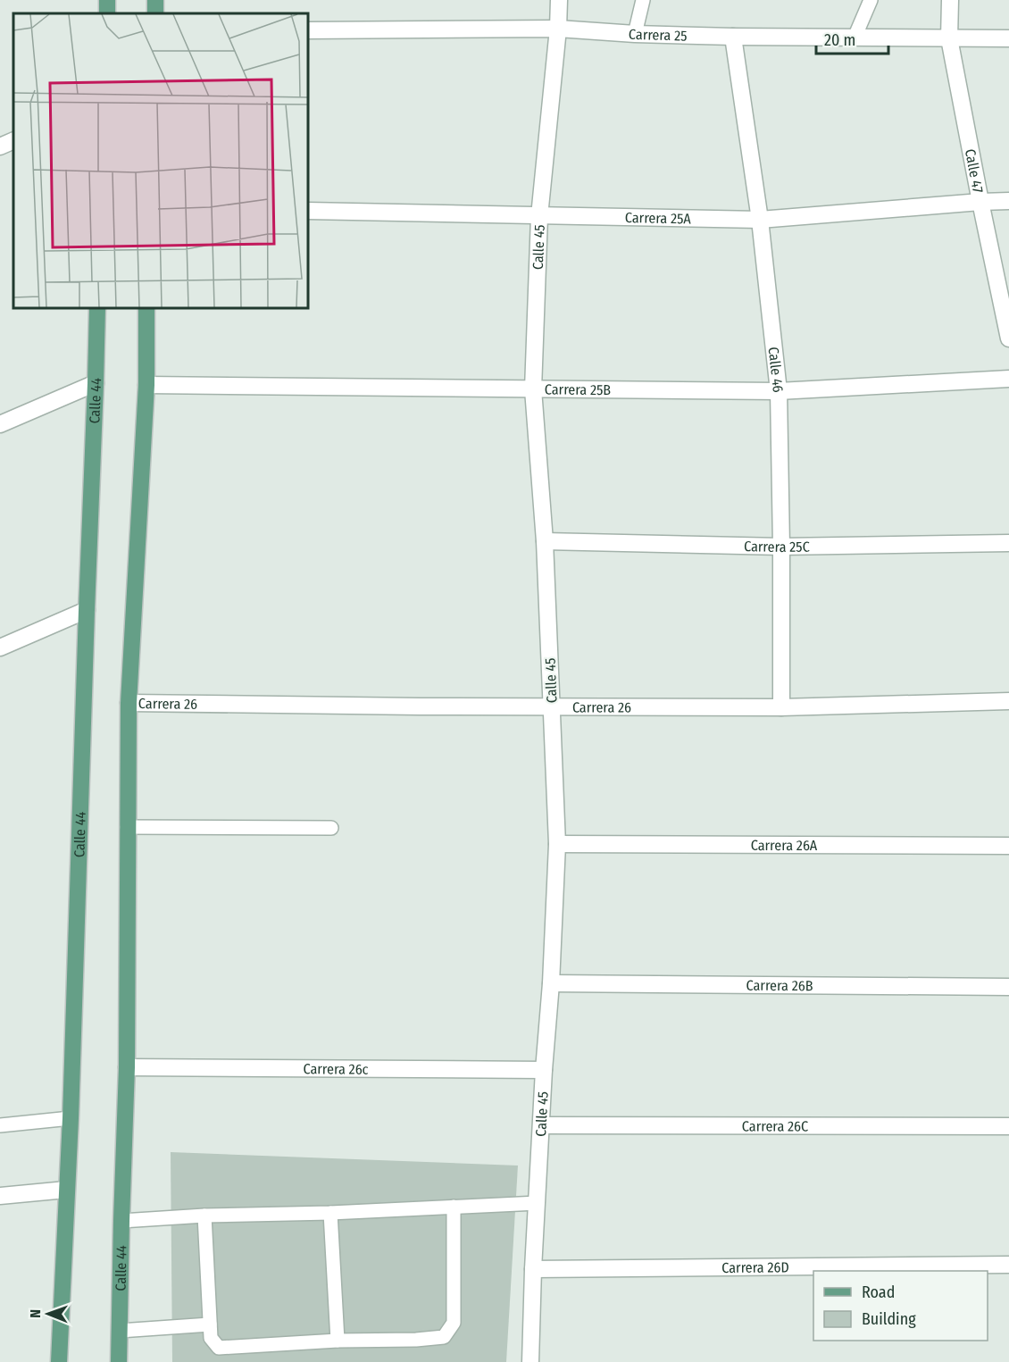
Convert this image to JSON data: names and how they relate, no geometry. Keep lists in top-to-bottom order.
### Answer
{
  "streets": {
    "main road": ["Calle 44"],
    "street": [
      "Carrera 25",
      "Calle 47",
      "Carrera 25A",
      "Calle 45",
      "Calle 46",
      "Carrera 25B",
      "Carrera 25C",
      "Carrera 26",
      "Carrera 26A",
      "Carrera 26B",
      "Carrera 26c",
      "Carrera 26C",
      "Carrera 26D"
    ]
  },
  "crossings": [
    ["Carrera 25", "Calle 47"],
    ["Carrera 25", "Calle 45"],
    ["Carrera 25", "Calle 46"],
    ["Calle 47", "Carrera 25A"],
    ["Carrera 25A", "Calle 45"],
    ["Carrera 25A", "Calle 46"],
    ["Calle 45", "Carrera 25B"],
    ["Calle 45", "Carrera 25C"],
    ["Calle 45", "Carrera 26"],
    ["Calle 45", "Carrera 26A"],
    ["Calle 45", "Carrera 26B"],
    ["Calle 45", "Carrera 26c"],
    ["Calle 45", "Carrera 26C"],
    ["Calle 45", "Carrera 26D"],
    ["Calle 46", "Carrera 25B"],
    ["Calle 46", "Carrera 25C"],
    ["Calle 46", "Carrera 26"],
    ["Carrera 25B", "Calle 44"],
    ["Calle 44", "Carrera 26"],
    ["Calle 44", "Carrera 26c"]
  ],
  "legend": ["Road", "Building"],
  "scale_bar": "20 m",
  "north": "left"
}
